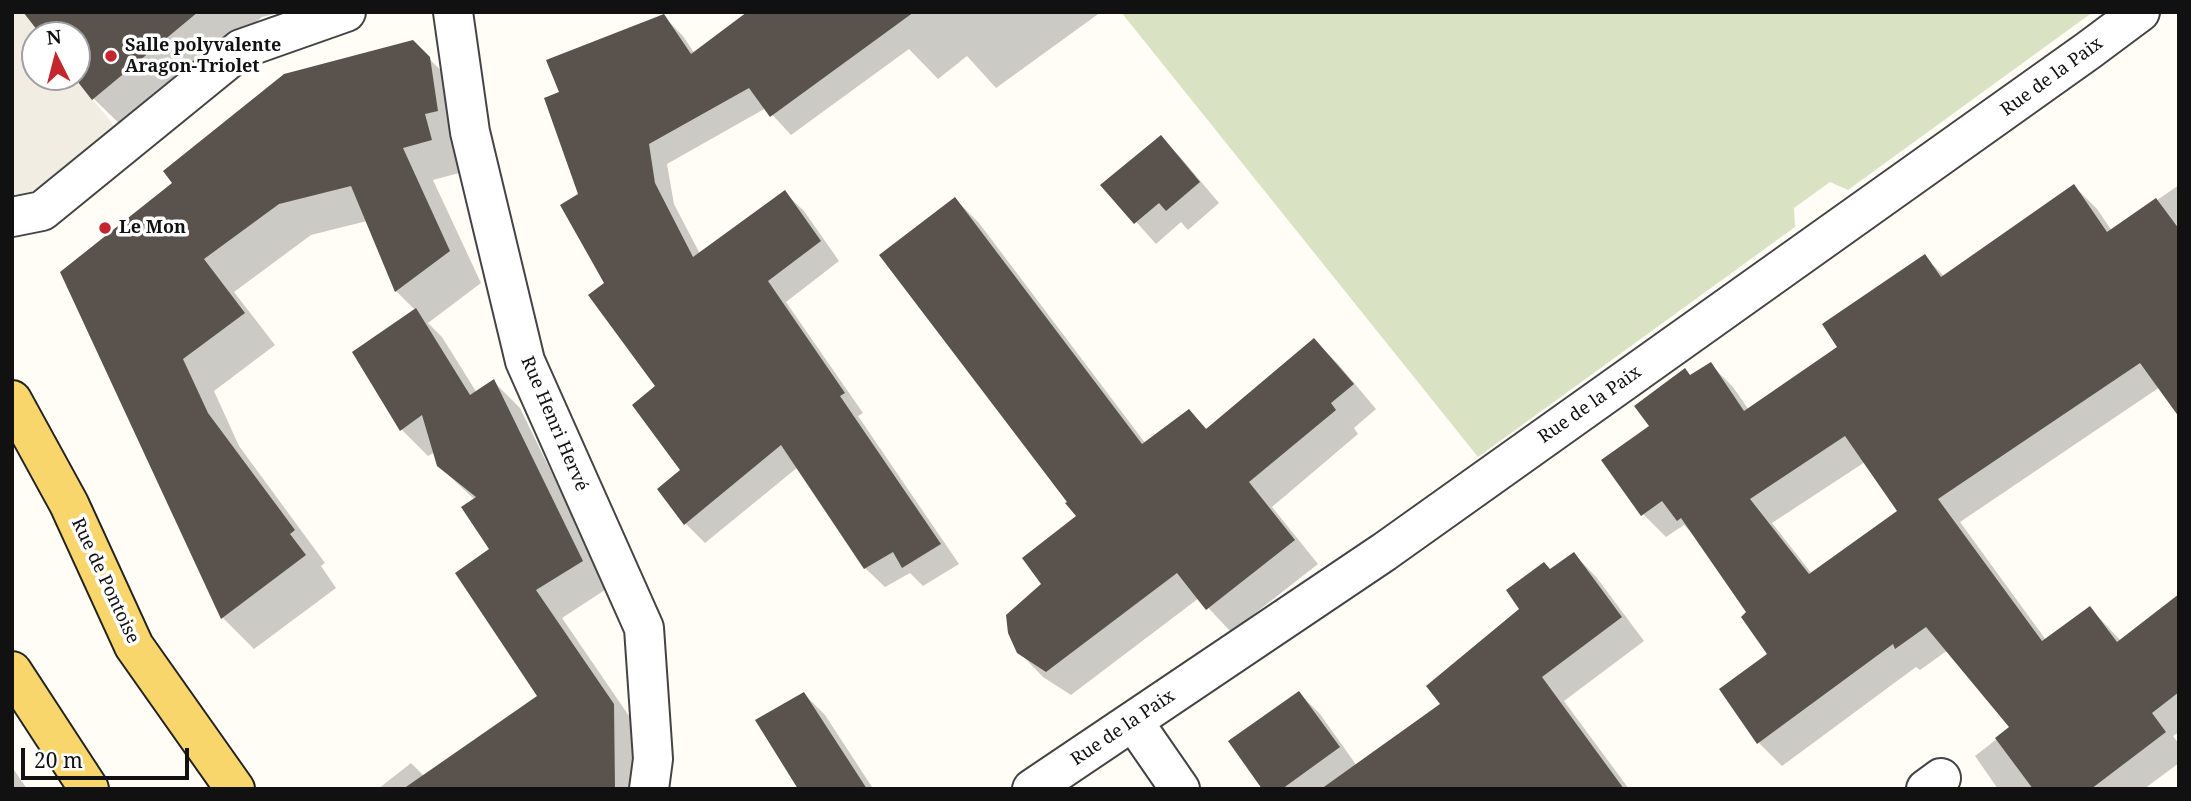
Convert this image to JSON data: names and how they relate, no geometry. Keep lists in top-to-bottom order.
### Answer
{
  "streets": {
    "main road": ["Rue de Pontoise"],
    "street": ["Rue de la Paix", "Rue Henri Hervé"]
  },
  "places": ["Salle polyvalente Aragon-Triolet", "Le Mon"],
  "scale_bar": "20 m",
  "north": "top"
}
